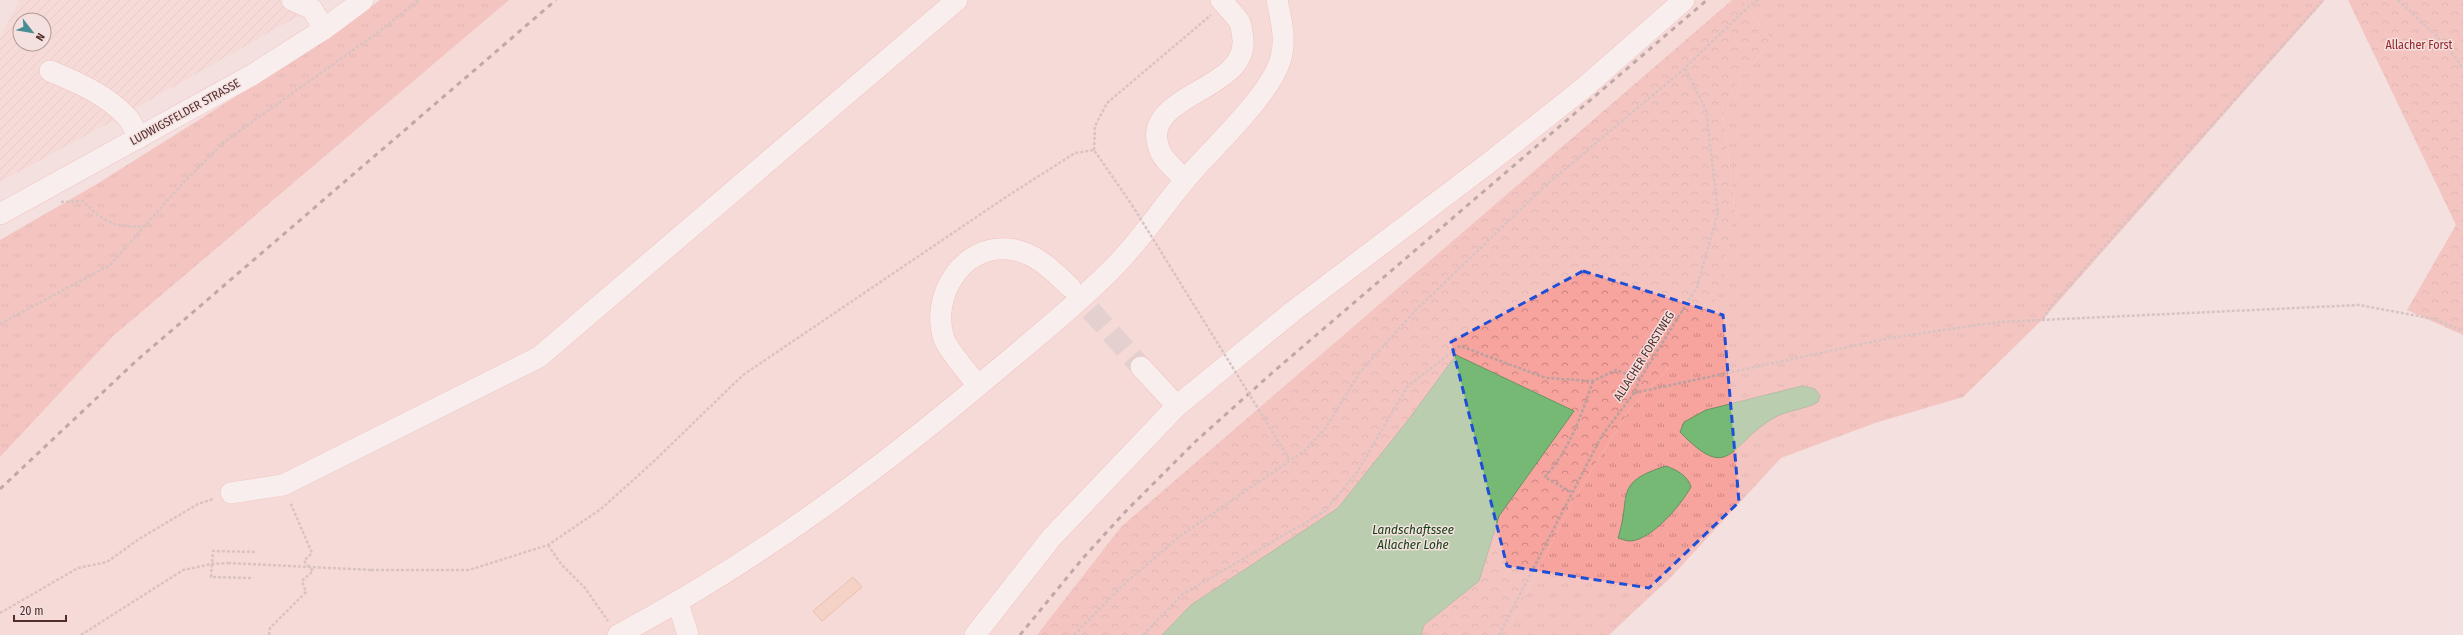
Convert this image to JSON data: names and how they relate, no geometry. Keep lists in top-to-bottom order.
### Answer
{
  "streets": {
    "street": ["LUDWIGSFELDER STRASSE"],
    "path": ["ALLACHER FORSTWEG"]
  },
  "water": ["Landschaftssee Allacher Lohe"],
  "parks": ["Allacher Forst"],
  "scale_bar": "20 m",
  "north": "bottom right"
}
